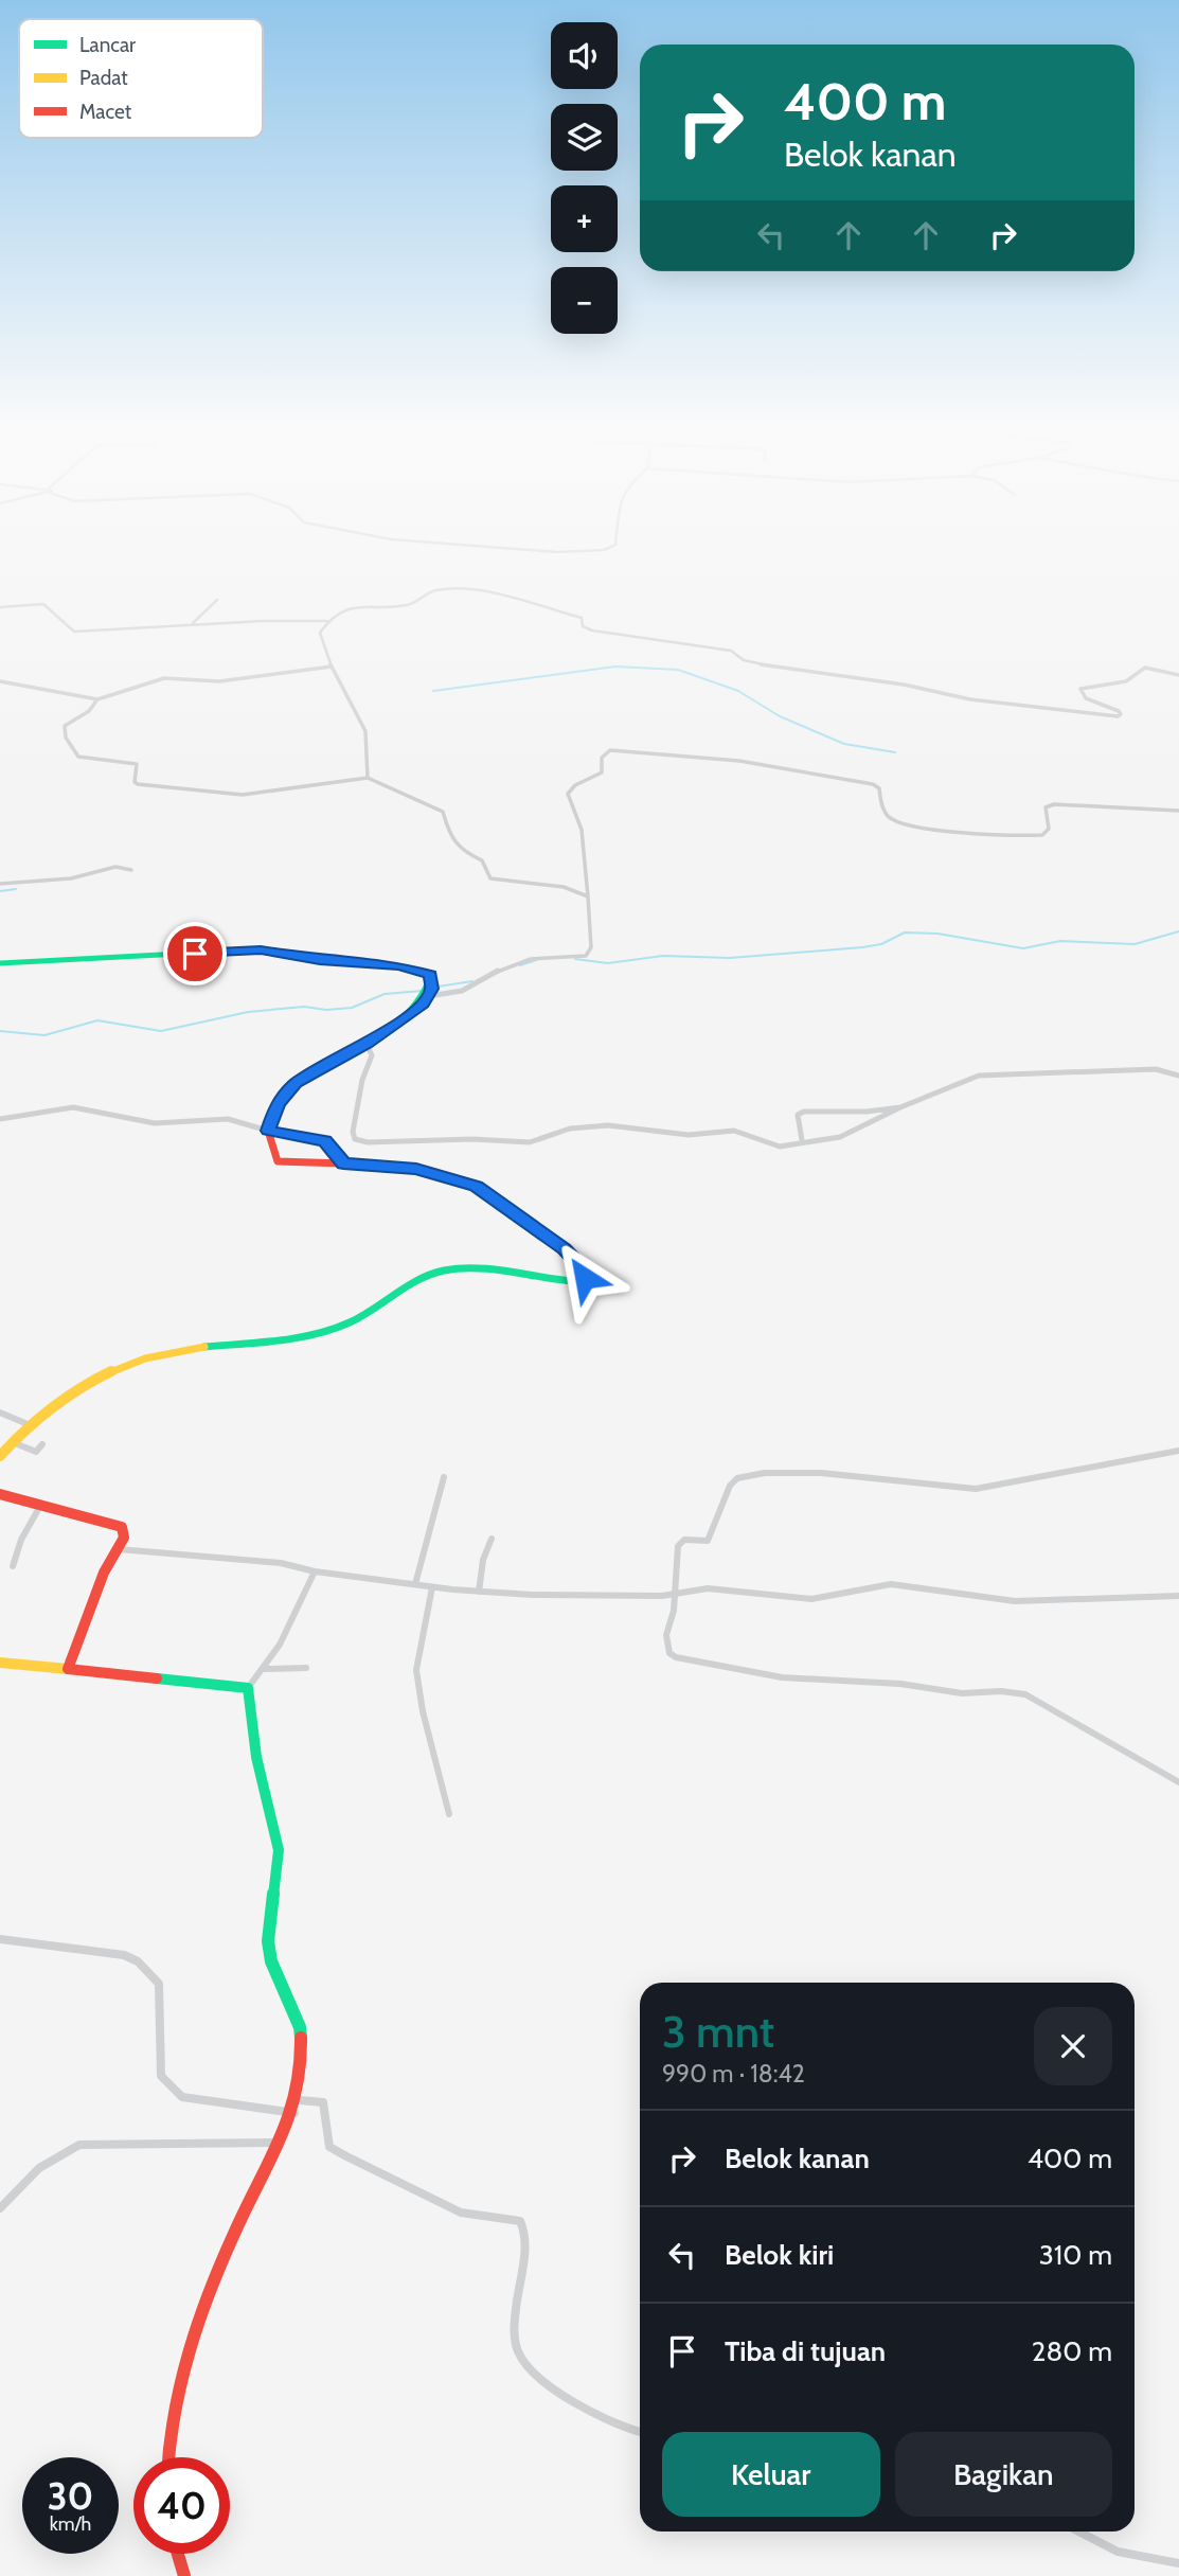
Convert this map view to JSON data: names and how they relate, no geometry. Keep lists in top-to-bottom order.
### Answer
{
  "legend": ["Lancar", "Padat", "Macet"],
  "page": {
    "map_buttons": ["+", "−"],
    "turn": ["400 m", "Belok kanan"],
    "heading": ["3 mnt", "990 m · 18:42"],
    "list": [
      {
        "name": "Belok kanan",
        "value": "400 m"
      },
      {
        "name": "Belok kiri",
        "value": "310 m"
      },
      {
        "name": "Tiba di tujuan",
        "value": "280 m"
      }
    ],
    "buttons": ["Keluar", "Bagikan"],
    "speed": "30 km/h",
    "limit": "40"
  }
}
